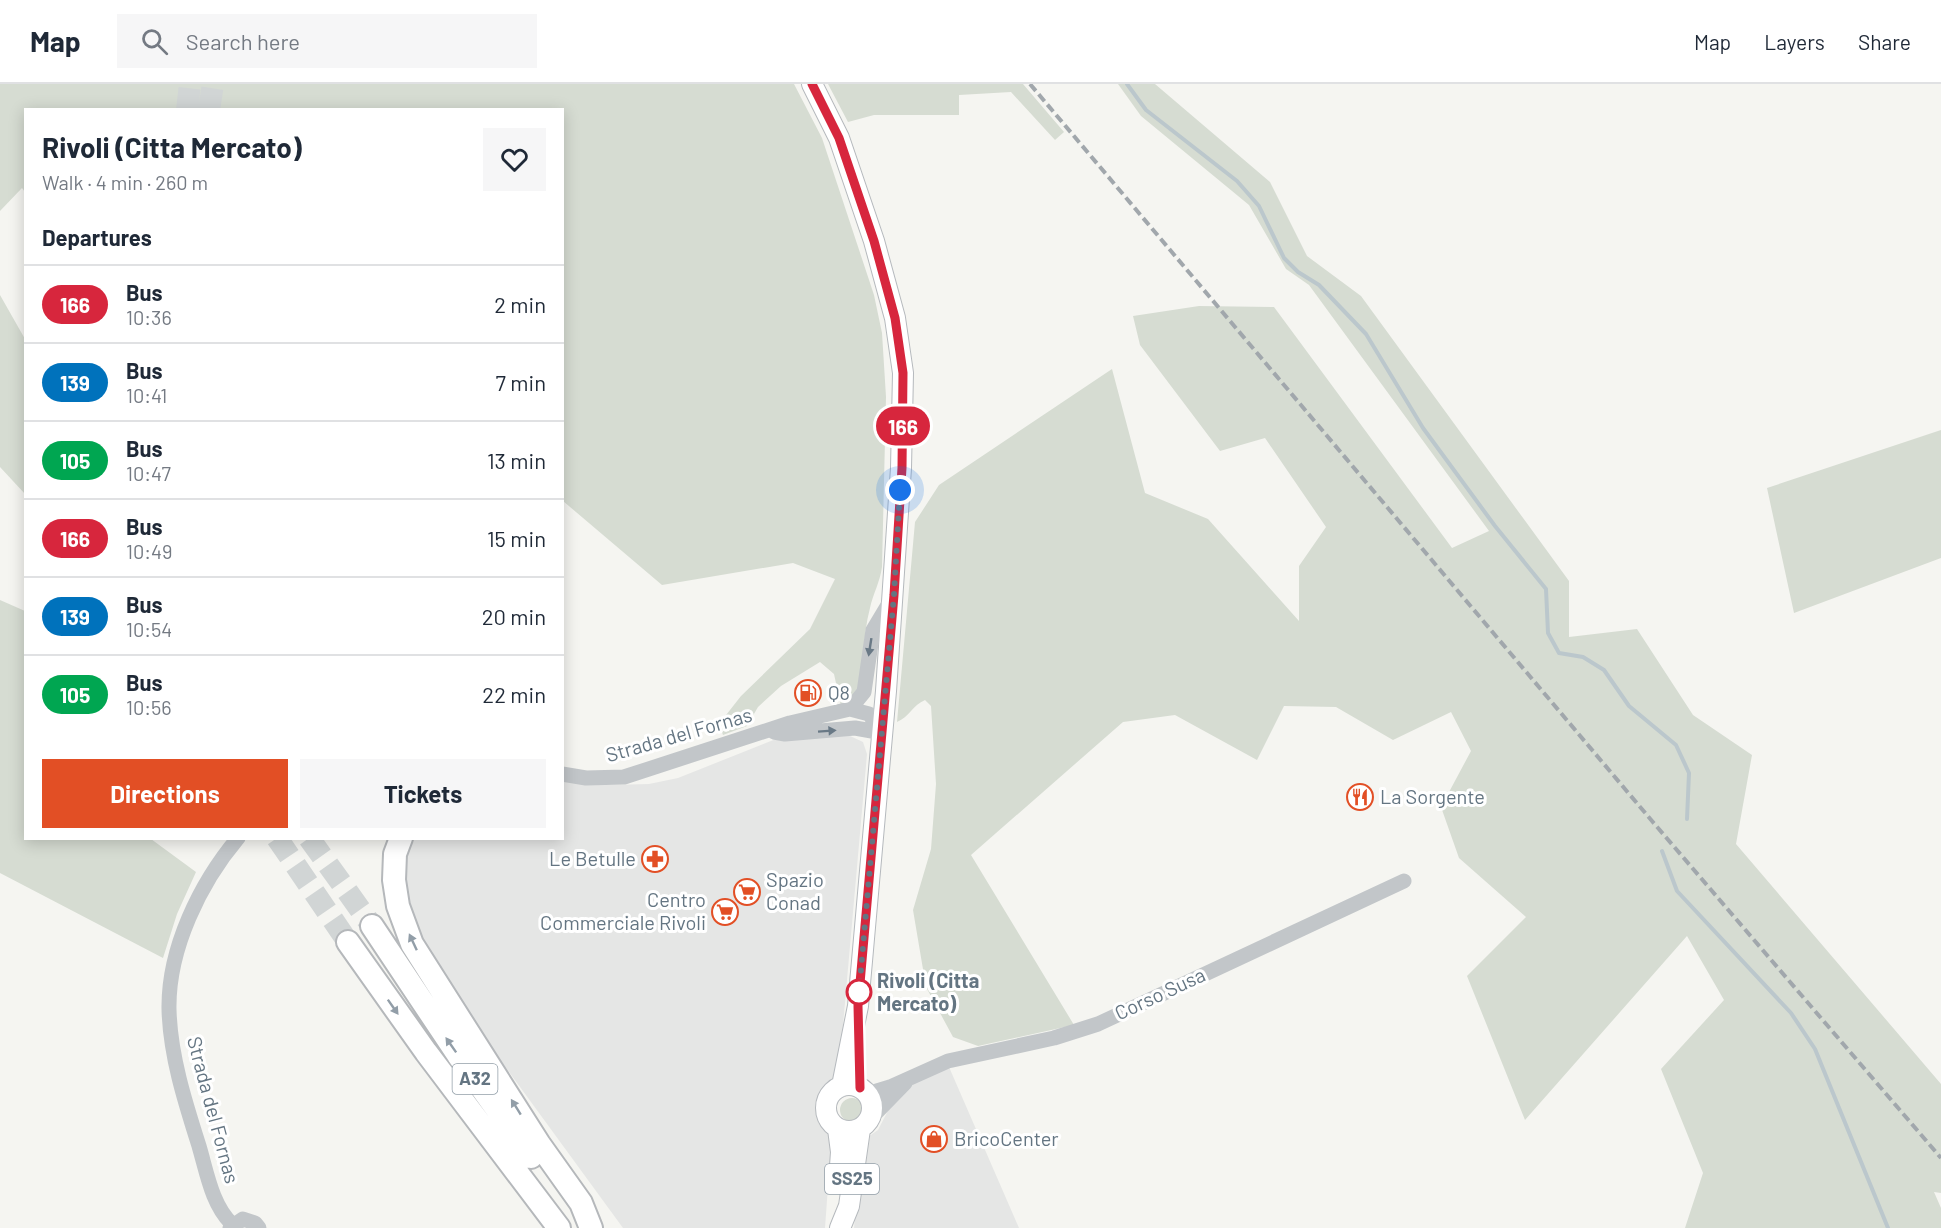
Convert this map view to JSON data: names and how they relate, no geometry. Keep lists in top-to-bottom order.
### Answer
{
  "streets": {
    "highway": ["A32"],
    "main road": ["SS25"],
    "street": ["Strada del Fornas", "Corso Susa"]
  },
  "crossings": [
    ["Strada del Fornas", "SS25"],
    ["Corso Susa", "SS25"]
  ],
  "places": {
    "fuel station": ["Q8"],
    "restaurant": ["La Sorgente"],
    "pharmacy": ["Le Betulle"],
    "supermarket": ["Spazio Conad", "Centro Commerciale Rivoli"],
    "other": ["Rivoli (Citta Mercato)"],
    "shop": ["BricoCenter"]
  },
  "lines": ["bus line 166"],
  "page": {
    "header": "Map",
    "search": "Search here",
    "nav": ["Map", "Layers", "Share"],
    "on_map": "166",
    "heading": [
      ["Rivoli (Citta Mercato)", "Walk · 4 min · 260 m"],
      "Departures"
    ],
    "list": [
      {
        "mark": "166",
        "name": "Bus",
        "note": "10:36",
        "value": "2 min"
      },
      {
        "mark": "139",
        "name": "Bus",
        "note": "10:41",
        "value": "7 min"
      },
      {
        "mark": "105",
        "name": "Bus",
        "note": "10:47",
        "value": "13 min"
      },
      {
        "mark": "166",
        "name": "Bus",
        "note": "10:49",
        "value": "15 min"
      },
      {
        "mark": "139",
        "name": "Bus",
        "note": "10:54",
        "value": "20 min"
      },
      {
        "mark": "105",
        "name": "Bus",
        "note": "10:56",
        "value": "22 min"
      }
    ],
    "buttons": ["Directions", "Tickets"]
  }
}
